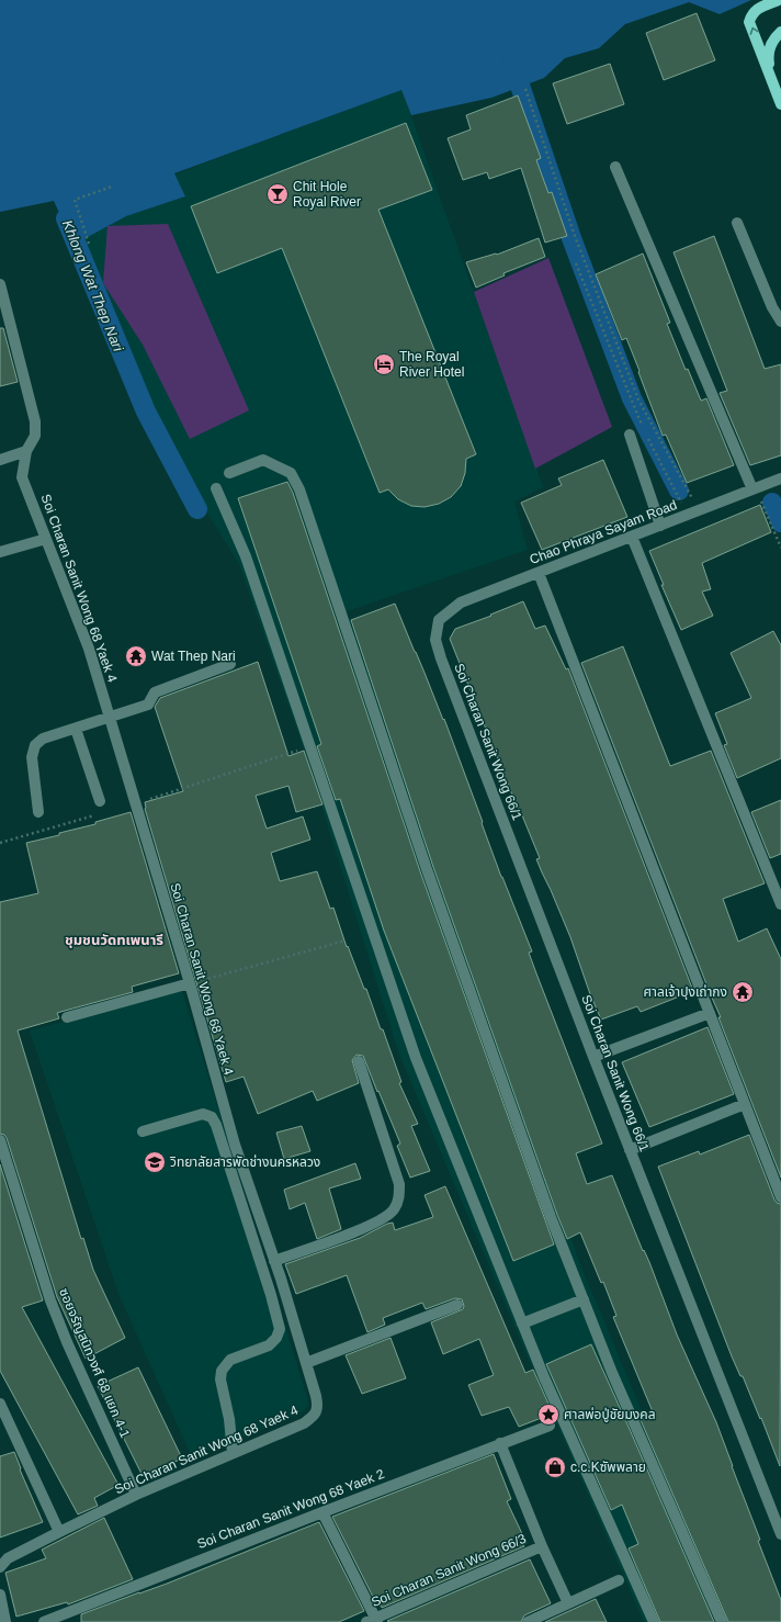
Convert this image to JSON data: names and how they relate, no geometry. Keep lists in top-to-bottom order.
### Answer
{
  "streets": {
    "street": [
      "Chao Phraya Sayam Road",
      "Soi Charan Sanit Wong 68 Yaek 4",
      "Soi Charan Sanit Wong 66/1",
      "ซอยจรัญสนิทวงศ์ 68 แยก 4-1",
      "Soi Charan Sanit Wong 68 Yaek 2",
      "Soi Charan Sanit Wong 66/3"
    ]
  },
  "crossings": [
    ["Chao Phraya Sayam Road", "Soi Charan Sanit Wong 66/1"],
    ["Soi Charan Sanit Wong 68 Yaek 4", "ซอยจรัญสนิทวงศ์ 68 แยก 4-1"]
  ],
  "districts": ["ชุมชนวัดทเพนารี"],
  "water": ["Khlong Wat Thep Nari"],
  "places": {
    "bar": ["Chit Hole Royal River"],
    "hotel": ["The Royal River Hotel"],
    "temple": ["Wat Thep Nari", "ศาลเจ้าปุงเถ่ากง"],
    "school or university": ["วิทยาลัยสารพัดช่างนครหลวง"],
    "place": ["ศาลพ่อปู่ชัยมงคล"],
    "shop": ["c.c.Kซัพพลาย"]
  }
}
